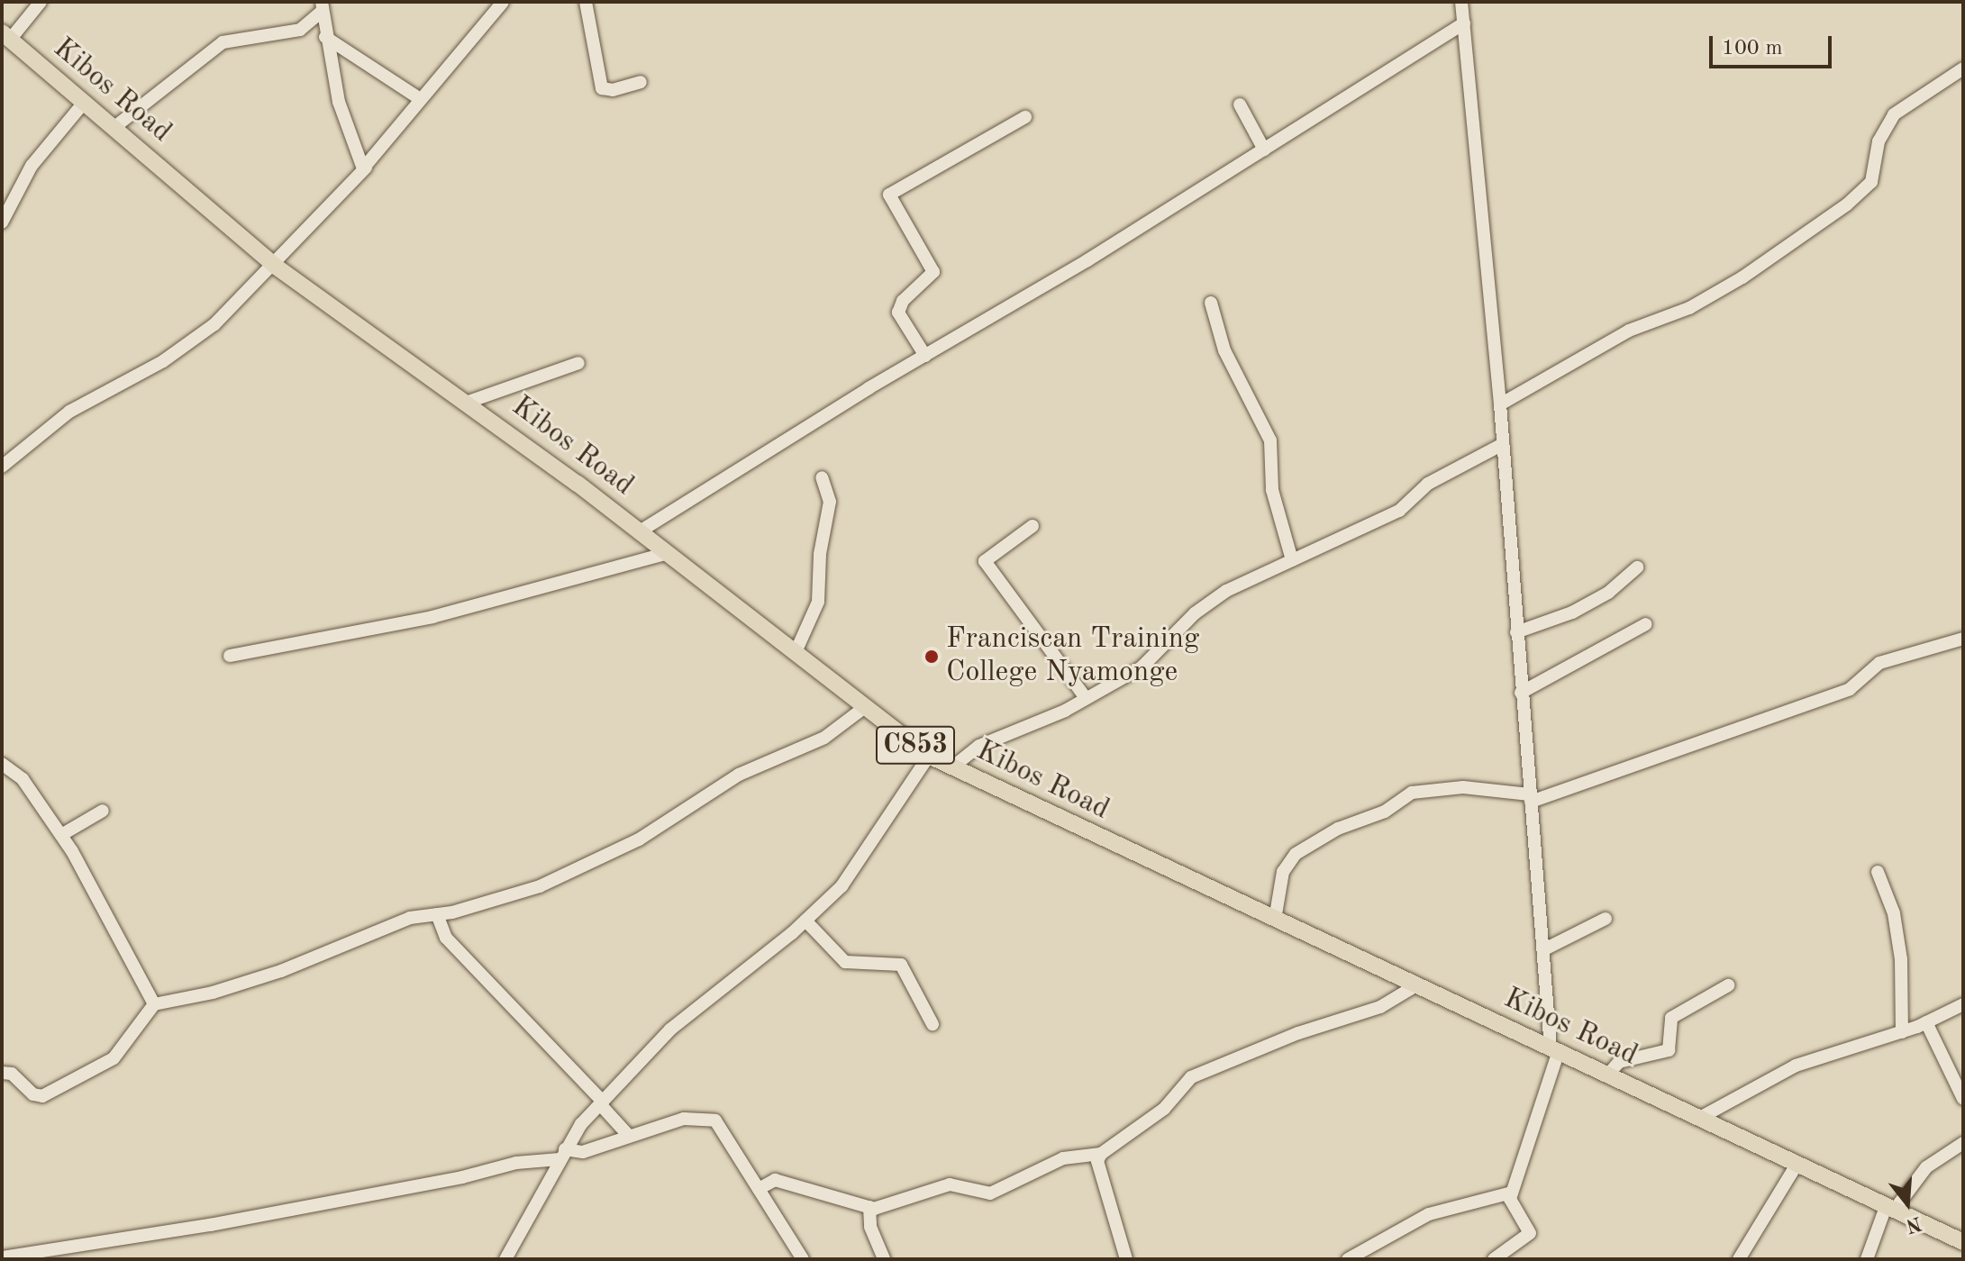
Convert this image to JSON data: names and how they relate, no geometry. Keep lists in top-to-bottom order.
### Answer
{
  "streets": {
    "main road": ["Kibos Road", "C853"]
  },
  "places": ["Franciscan Training College Nyamonge"],
  "scale_bar": "100 m",
  "north": "bottom"
}
